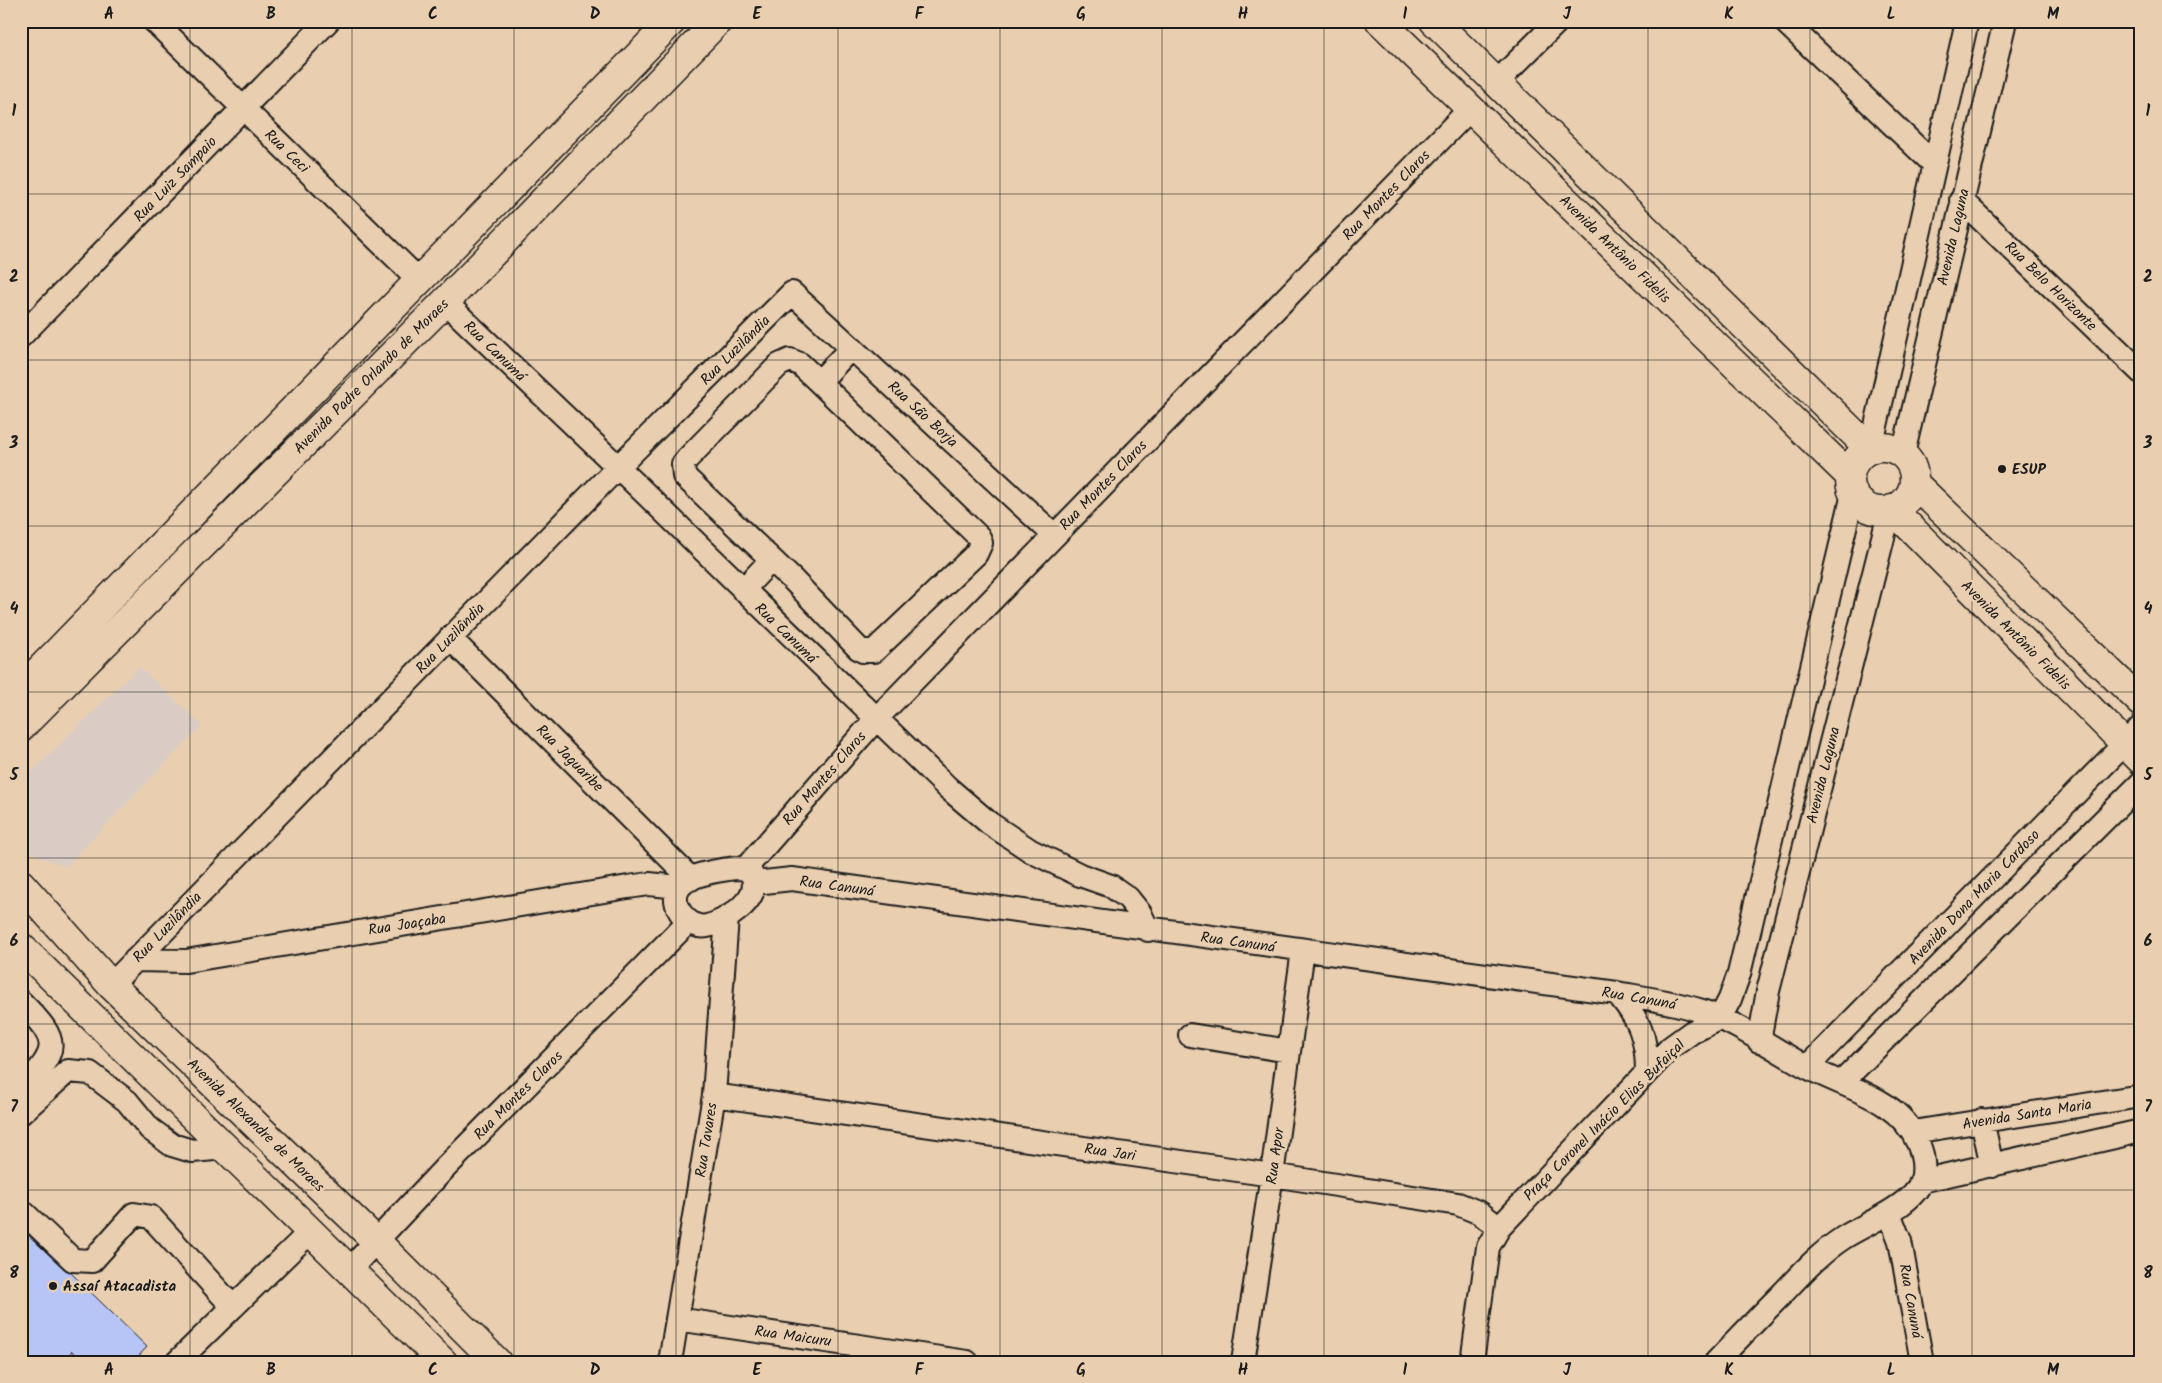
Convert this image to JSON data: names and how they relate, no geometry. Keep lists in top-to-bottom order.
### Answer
{
  "streets": {
    "main road": ["Avenida Antônio Fidelis", "Avenida Padre Orlando de Moraes", "Avenida Alexandre de Moraes"],
    "street": [
      "Rua Ceci",
      "Rua Luiz Sampaio",
      "Rua Montes Claros",
      "Avenida Laguna",
      "Rua Belo Horizonte",
      "Rua Luzilândia",
      "Rua Canumá",
      "Rua São Borja",
      "Rua Jaguaribe",
      "Rua Canuná",
      "Avenida Dona Maria Cardoso",
      "Rua Joaçaba",
      "Avenida Santa Maria",
      "Praça Coronel Inácio Elias Bufaiçal",
      "Rua Tavares",
      "Rua Jari",
      "Rua Apor",
      "Rua Maicuru"
    ]
  },
  "crossings": [
    ["Rua Ceci", "Rua Luiz Sampaio"],
    ["Rua Ceci", "Avenida Padre Orlando de Moraes"],
    ["Rua Montes Claros", "Avenida Antônio Fidelis"],
    ["Rua Montes Claros", "Rua Canumá"],
    ["Rua Montes Claros", "Rua São Borja"],
    ["Rua Montes Claros", "Rua Jaguaribe"],
    ["Rua Montes Claros", "Rua Canuná"],
    ["Rua Montes Claros", "Rua Joaçaba"],
    ["Rua Montes Claros", "Avenida Alexandre de Moraes"],
    ["Rua Montes Claros", "Rua Tavares"],
    ["Avenida Laguna", "Avenida Antônio Fidelis"],
    ["Avenida Laguna", "Rua Belo Horizonte"],
    ["Avenida Antônio Fidelis", "Avenida Dona Maria Cardoso"],
    ["Rua Luzilândia", "Rua Canumá"],
    ["Rua Luzilândia", "Rua São Borja"],
    ["Rua Luzilândia", "Rua Jaguaribe"],
    ["Rua Luzilândia", "Rua Joaçaba"],
    ["Rua Luzilândia", "Avenida Alexandre de Moraes"],
    ["Rua Canumá", "Avenida Padre Orlando de Moraes"],
    ["Rua Canumá", "Rua Canuná"],
    ["Rua Jaguaribe", "Rua Canuná"],
    ["Rua Jaguaribe", "Rua Joaçaba"],
    ["Rua Jaguaribe", "Rua Tavares"],
    ["Rua Canuná", "Rua Joaçaba"],
    ["Rua Canuná", "Praça Coronel Inácio Elias Bufaiçal"],
    ["Rua Canuná", "Rua Tavares"],
    ["Rua Canuná", "Rua Apor"],
    ["Rua Joaçaba", "Rua Tavares"],
    ["Praça Coronel Inácio Elias Bufaiçal", "Rua Jari"],
    ["Rua Tavares", "Rua Jari"],
    ["Rua Tavares", "Rua Maicuru"],
    ["Rua Jari", "Rua Apor"]
  ],
  "places": ["ESUP", "Assaí Atacadista"],
  "grid": {
    "columns": [
      "A",
      "B",
      "C",
      "D",
      "E",
      "F",
      "G",
      "H",
      "I",
      "J",
      "K",
      "L",
      "M"
    ],
    "rows": [
      "1",
      "2",
      "3",
      "4",
      "5",
      "6",
      "7",
      "8"
    ]
  }
}
